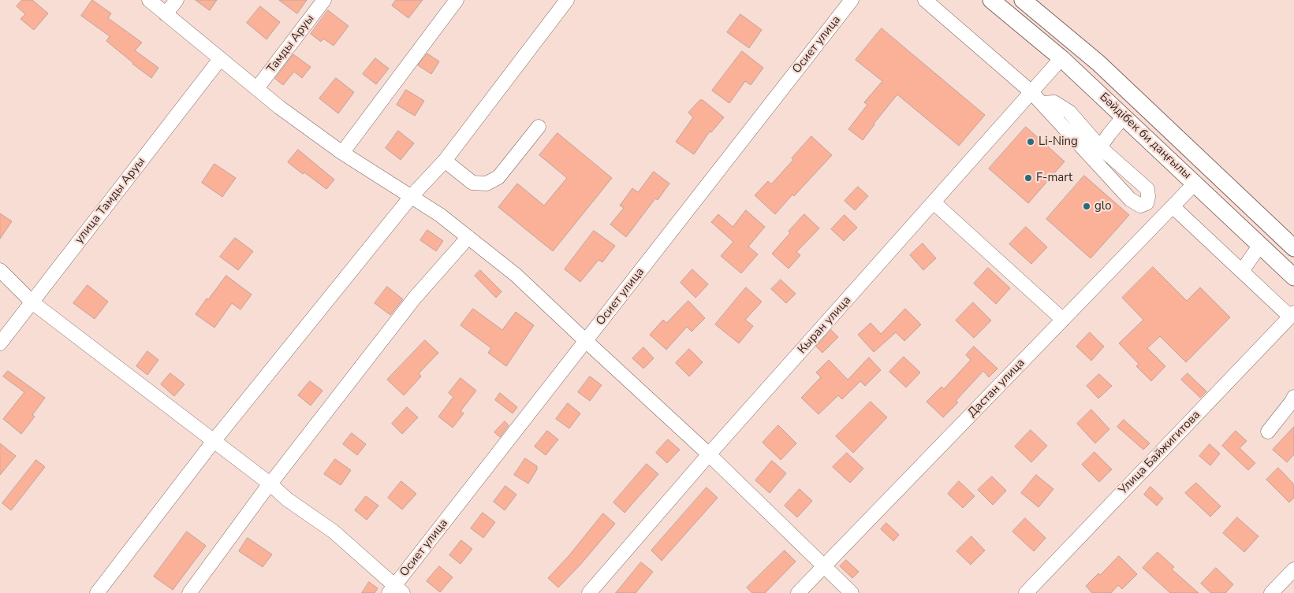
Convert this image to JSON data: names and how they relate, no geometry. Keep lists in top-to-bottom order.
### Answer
{
  "streets": {
    "main road": ["Бәйдібек би даңғылы"],
    "street": [
      "Тамды Аруы",
      "Осиет улица",
      "улица Тамды Аруы",
      "Кыран улица",
      "Дастан улица",
      "Улица Байжигитова"
    ]
  },
  "crossings": [
    ["Бәйдібек би даңғылы", "Кыран улица"],
    ["Бәйдібек би даңғылы", "Дастан улица"]
  ],
  "places": ["Li-Ning", "F-mart", "glo"]
}
